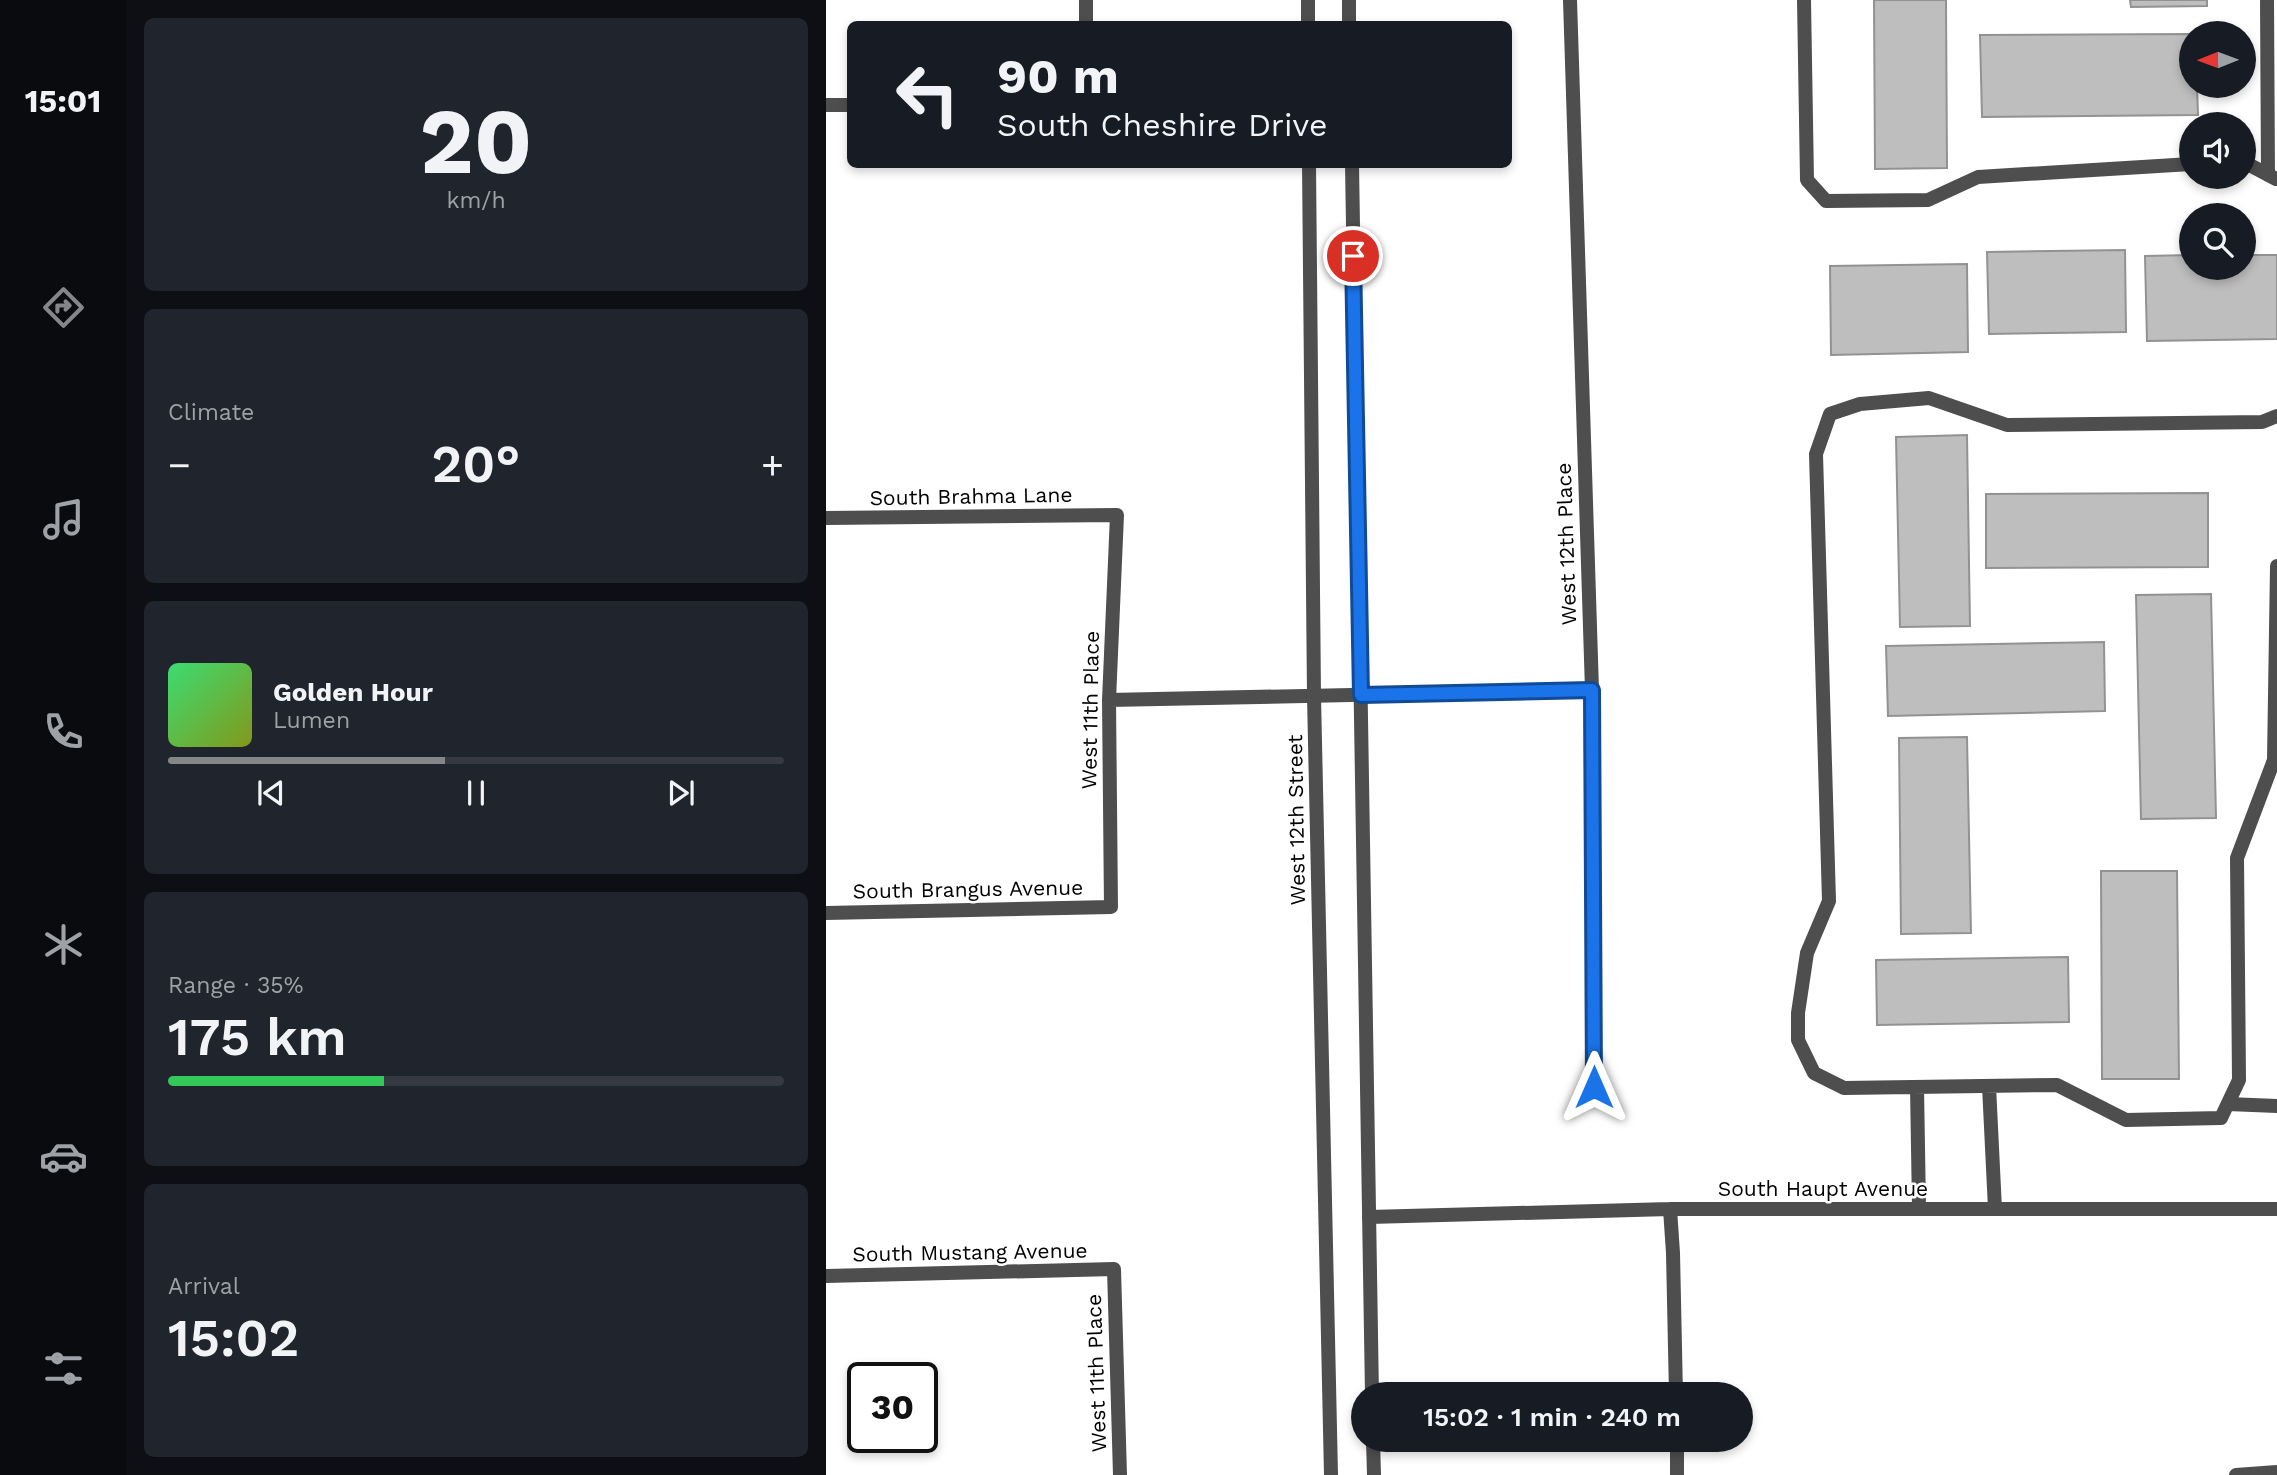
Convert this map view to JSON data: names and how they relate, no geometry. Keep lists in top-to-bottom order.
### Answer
{
  "streets": {
    "street": [
      "South Brahma Lane",
      "West 12th Place",
      "West 11th Place",
      "West 12th Street",
      "South Brangus Avenue",
      "South Haupt Avenue",
      "South Mustang Avenue"
    ]
  },
  "crossings": [
    ["South Brahma Lane", "West 11th Place"],
    ["West 11th Place", "South Brangus Avenue"],
    ["West 11th Place", "South Mustang Avenue"]
  ],
  "north": "left",
  "page": {
    "tabs": "15:01",
    "tile": [
      ["20", "km/h"],
      "Climate",
      ["Range · 35%", "175 km"],
      ["Arrival", "15:02"]
    ],
    "turn": ["90 m", "South Cheshire Drive"],
    "heat": ["−", "20°", "+"],
    "song": ["Golden Hour", "Lumen"],
    "limit": "30",
    "trip": "15:02 · 1 min · 240 m"
  }
}
